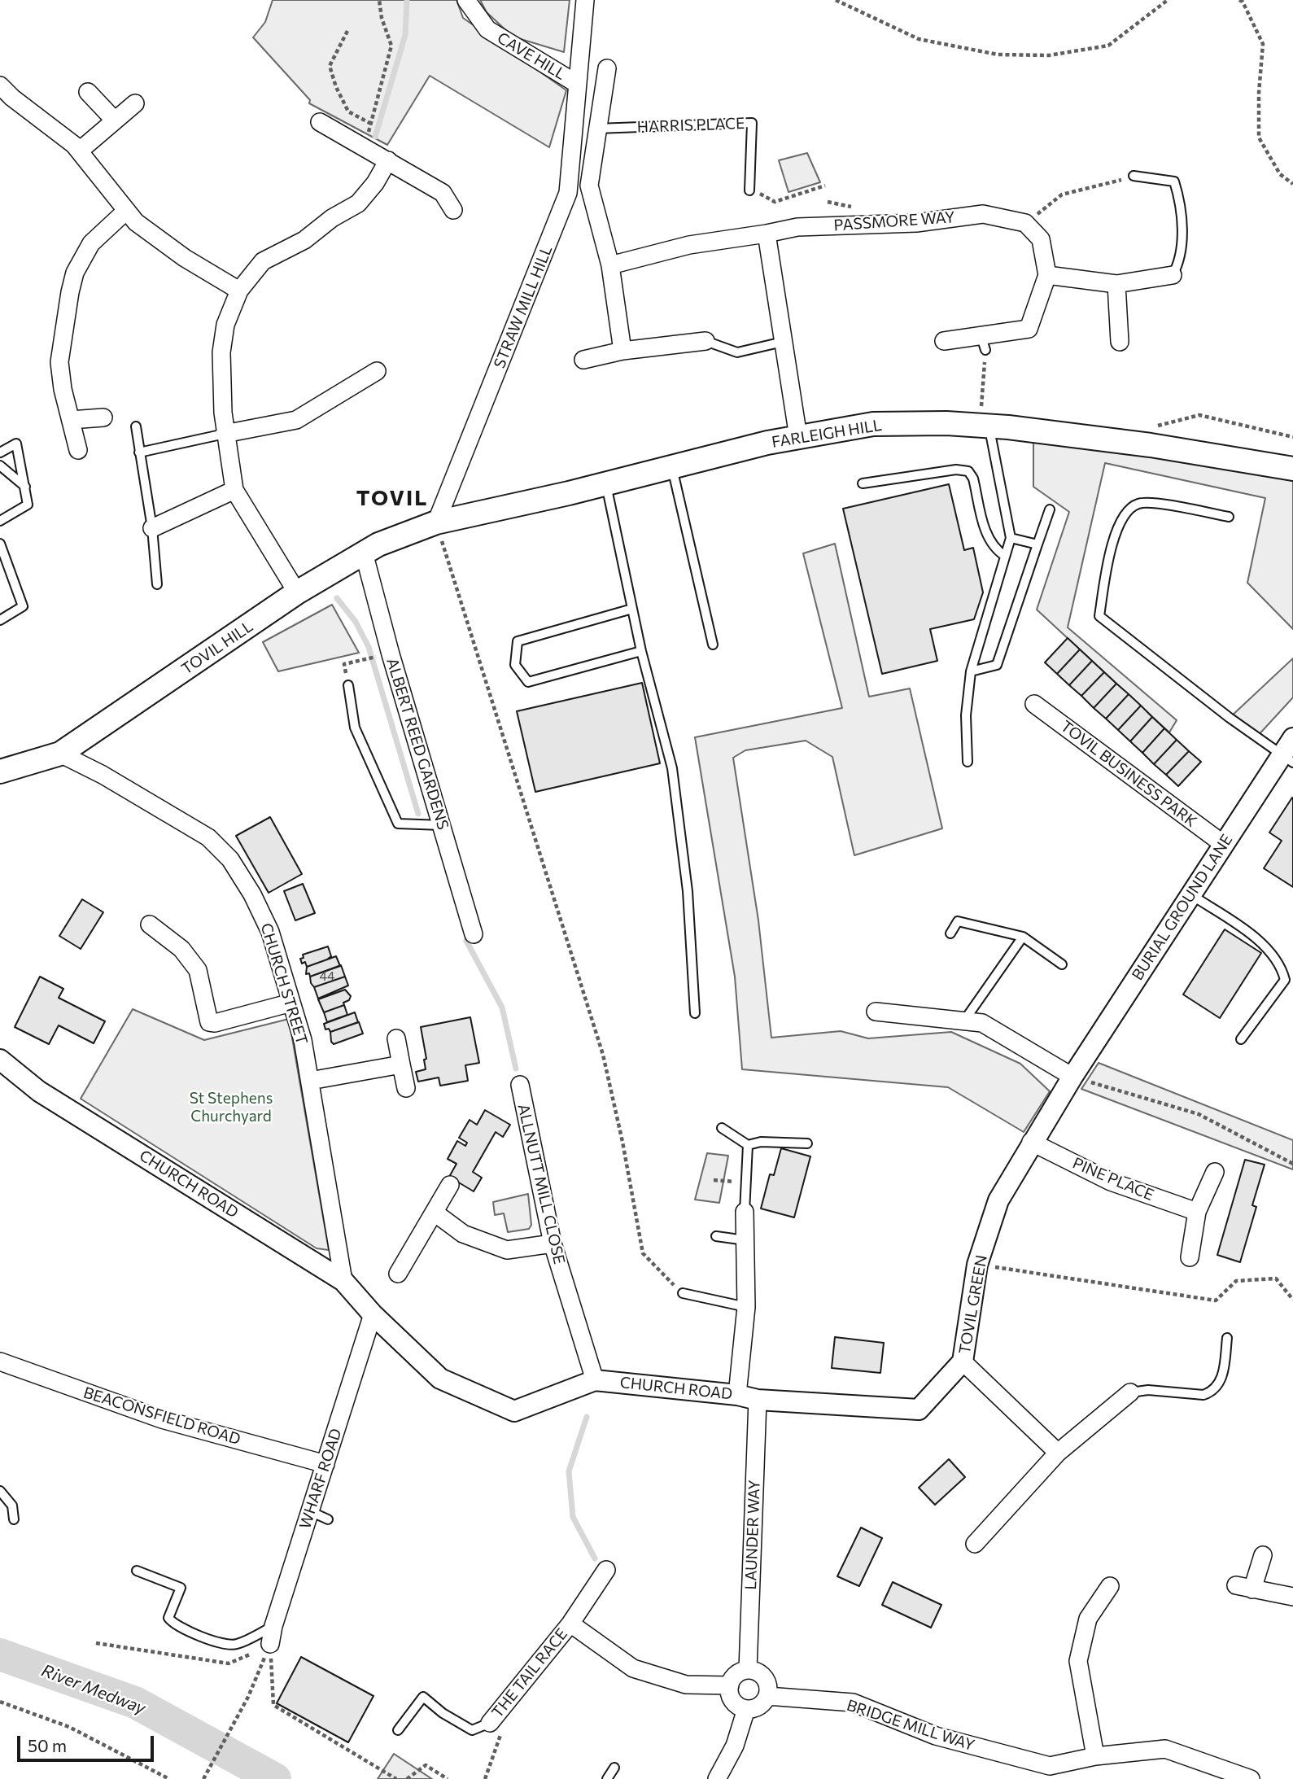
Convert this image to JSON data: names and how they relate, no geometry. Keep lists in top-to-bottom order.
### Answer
{
  "streets": {
    "main road": ["FARLEIGH HILL", "TOVIL HILL"],
    "street": [
      "CAVE HILL",
      "PASSMORE WAY",
      "STRAW MILL HILL",
      "ALBERT REED GARDENS",
      "TOVIL BUSINESS PARK",
      "BURIAL GROUND LANE",
      "CHURCH STREET",
      "PINE PLACE",
      "CHURCH ROAD",
      "ALLNUTT MILL CLOSE",
      "TOVIL GREEN",
      "BEACONSFIELD ROAD",
      "WHARF ROAD",
      "LAUNDER WAY",
      "THE TAIL RACE",
      "BRIDGE MILL WAY"
    ],
    "lane": ["HARRIS PLACE"]
  },
  "crossings": [
    ["CAVE HILL", "STRAW MILL HILL"],
    ["STRAW MILL HILL", "FARLEIGH HILL"],
    ["STRAW MILL HILL", "TOVIL HILL"],
    ["FARLEIGH HILL", "TOVIL HILL"],
    ["TOVIL HILL", "ALBERT REED GARDENS"],
    ["TOVIL HILL", "CHURCH STREET"],
    ["TOVIL BUSINESS PARK", "BURIAL GROUND LANE"],
    ["BURIAL GROUND LANE", "TOVIL GREEN"],
    ["CHURCH STREET", "CHURCH ROAD"],
    ["PINE PLACE", "TOVIL GREEN"],
    ["CHURCH ROAD", "ALLNUTT MILL CLOSE"],
    ["CHURCH ROAD", "TOVIL GREEN"],
    ["CHURCH ROAD", "WHARF ROAD"],
    ["CHURCH ROAD", "LAUNDER WAY"],
    ["TOVIL GREEN", "LAUNDER WAY"],
    ["BEACONSFIELD ROAD", "WHARF ROAD"],
    ["LAUNDER WAY", "THE TAIL RACE"],
    ["LAUNDER WAY", "BRIDGE MILL WAY"],
    ["THE TAIL RACE", "BRIDGE MILL WAY"]
  ],
  "districts": ["TOVIL"],
  "water": ["River Medway"],
  "parks": ["St Stephens Churchyard"],
  "house_numbers": ["44"],
  "scale_bar": "50 m"
}
